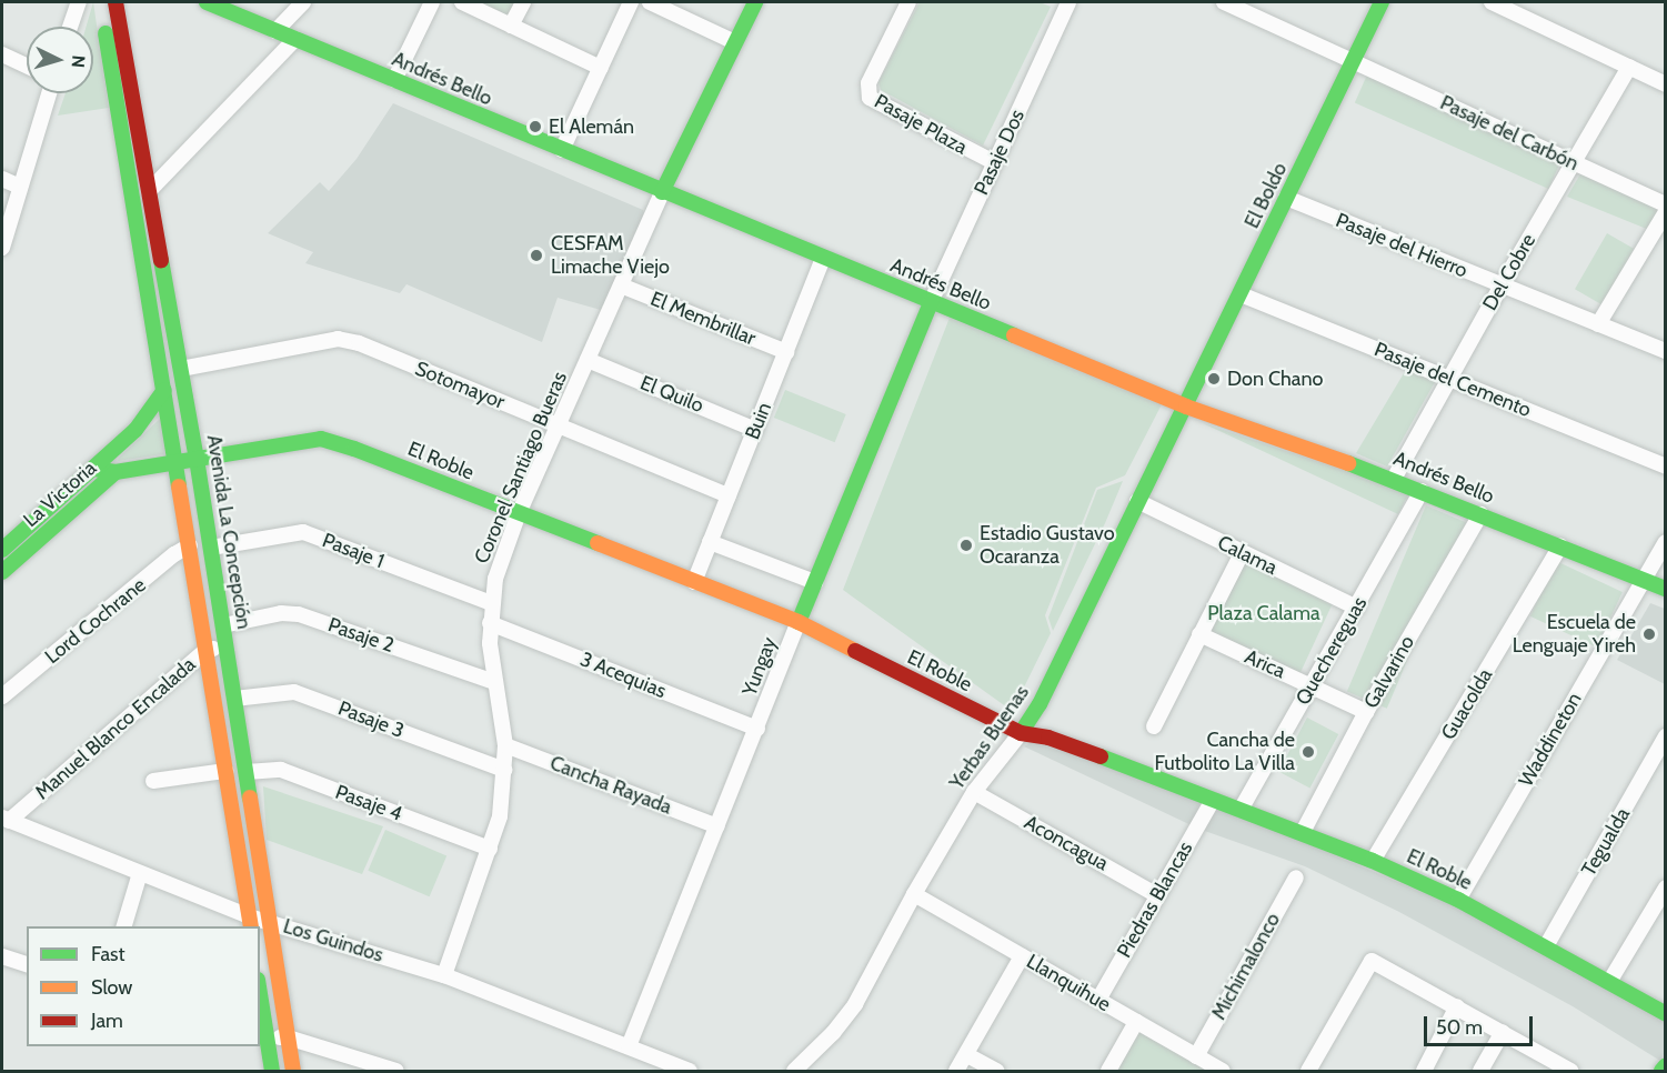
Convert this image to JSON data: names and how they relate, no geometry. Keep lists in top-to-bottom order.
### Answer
{
  "streets": {
    "street": [
      "Andrés Bello",
      "Pasaje Plaza",
      "Pasaje del Carbón",
      "Pasaje Dos",
      "El Boldo",
      "Pasaje del Hierro",
      "Del Cobre",
      "El Membrillar",
      "Pasaje del Cemento",
      "Sotomayor",
      "El Quilo",
      "Buin",
      "El Roble",
      "Coronel Santiago Bueras",
      "La Victoria",
      "Avenida La Concepción",
      "Pasaje 1",
      "Calama",
      "Lord Cochrane",
      "Pasaje 2",
      "Quechereguas",
      "Arica",
      "Yungay",
      "Galvarino",
      "3 Acequias",
      "Guacolda",
      "Pasaje 3",
      "Manuel Blanco Encalada",
      "Yerbas Buenas",
      "Waddineton",
      "Cancha Rayada",
      "Pasaje 4",
      "Tegualda",
      "Aconcagua",
      "Piedras Blancas",
      "Los Guindos",
      "Michimalonco",
      "Llanquihue"
    ]
  },
  "crossings": [
    ["Andrés Bello", "Pasaje Dos"],
    ["Andrés Bello", "El Boldo"],
    ["Andrés Bello", "Del Cobre"],
    ["Andrés Bello", "Buin"],
    ["Andrés Bello", "Coronel Santiago Bueras"],
    ["Andrés Bello", "Quechereguas"],
    ["Andrés Bello", "Yungay"],
    ["Andrés Bello", "Galvarino"],
    ["Andrés Bello", "Guacolda"],
    ["Andrés Bello", "Yerbas Buenas"],
    ["Andrés Bello", "Waddineton"],
    ["Pasaje Plaza", "Pasaje Dos"],
    ["Pasaje del Carbón", "El Boldo"],
    ["Pasaje del Carbón", "Del Cobre"],
    ["Pasaje Dos", "Yungay"],
    ["El Boldo", "Pasaje del Hierro"],
    ["El Boldo", "Pasaje del Cemento"],
    ["El Boldo", "Yerbas Buenas"],
    ["Pasaje del Hierro", "Del Cobre"],
    ["Del Cobre", "Pasaje del Cemento"],
    ["El Membrillar", "Buin"],
    ["El Membrillar", "Coronel Santiago Bueras"],
    ["Sotomayor", "Buin"],
    ["Sotomayor", "Coronel Santiago Bueras"],
    ["Sotomayor", "Avenida La Concepción"],
    ["El Quilo", "Buin"],
    ["El Quilo", "Coronel Santiago Bueras"],
    ["Buin", "El Roble"],
    ["El Roble", "Coronel Santiago Bueras"],
    ["El Roble", "La Victoria"],
    ["El Roble", "Avenida La Concepción"],
    ["El Roble", "Quechereguas"],
    ["El Roble", "Yungay"],
    ["El Roble", "Galvarino"],
    ["El Roble", "Guacolda"],
    ["El Roble", "Yerbas Buenas"],
    ["El Roble", "Waddineton"],
    ["El Roble", "Tegualda"],
    ["El Roble", "Piedras Blancas"],
    ["Coronel Santiago Bueras", "Pasaje 1"],
    ["Coronel Santiago Bueras", "Pasaje 2"],
    ["Coronel Santiago Bueras", "3 Acequias"],
    ["Coronel Santiago Bueras", "Pasaje 3"],
    ["Coronel Santiago Bueras", "Cancha Rayada"],
    ["Coronel Santiago Bueras", "Pasaje 4"],
    ["Coronel Santiago Bueras", "Los Guindos"],
    ["La Victoria", "Avenida La Concepción"],
    ["Avenida La Concepción", "Pasaje 1"],
    ["Avenida La Concepción", "Lord Cochrane"],
    ["Avenida La Concepción", "Pasaje 2"],
    ["Avenida La Concepción", "Pasaje 3"],
    ["Avenida La Concepción", "Manuel Blanco Encalada"],
    ["Avenida La Concepción", "Pasaje 4"],
    ["Avenida La Concepción", "Los Guindos"],
    ["Calama", "Quechereguas"],
    ["Calama", "Yerbas Buenas"],
    ["Quechereguas", "Arica"],
    ["Arica", "Galvarino"],
    ["Yungay", "3 Acequias"],
    ["Yungay", "Cancha Rayada"],
    ["Yungay", "Los Guindos"],
    ["Manuel Blanco Encalada", "Los Guindos"],
    ["Yerbas Buenas", "Aconcagua"],
    ["Yerbas Buenas", "Llanquihue"],
    ["Aconcagua", "Piedras Blancas"],
    ["Piedras Blancas", "Llanquihue"],
    ["Michimalonco", "Llanquihue"]
  ],
  "parks": ["Plaza Calama"],
  "places": [
    "El Alemán",
    "CESFAM Limache Viejo",
    "Don Chano",
    "Estadio Gustavo Ocaranza",
    "Escuela de Lenguaje Yireh",
    "Cancha de Futbolito La Villa"
  ],
  "legend": ["Fast", "Slow", "Jam"],
  "scale_bar": "50 m",
  "north": "right"
}
